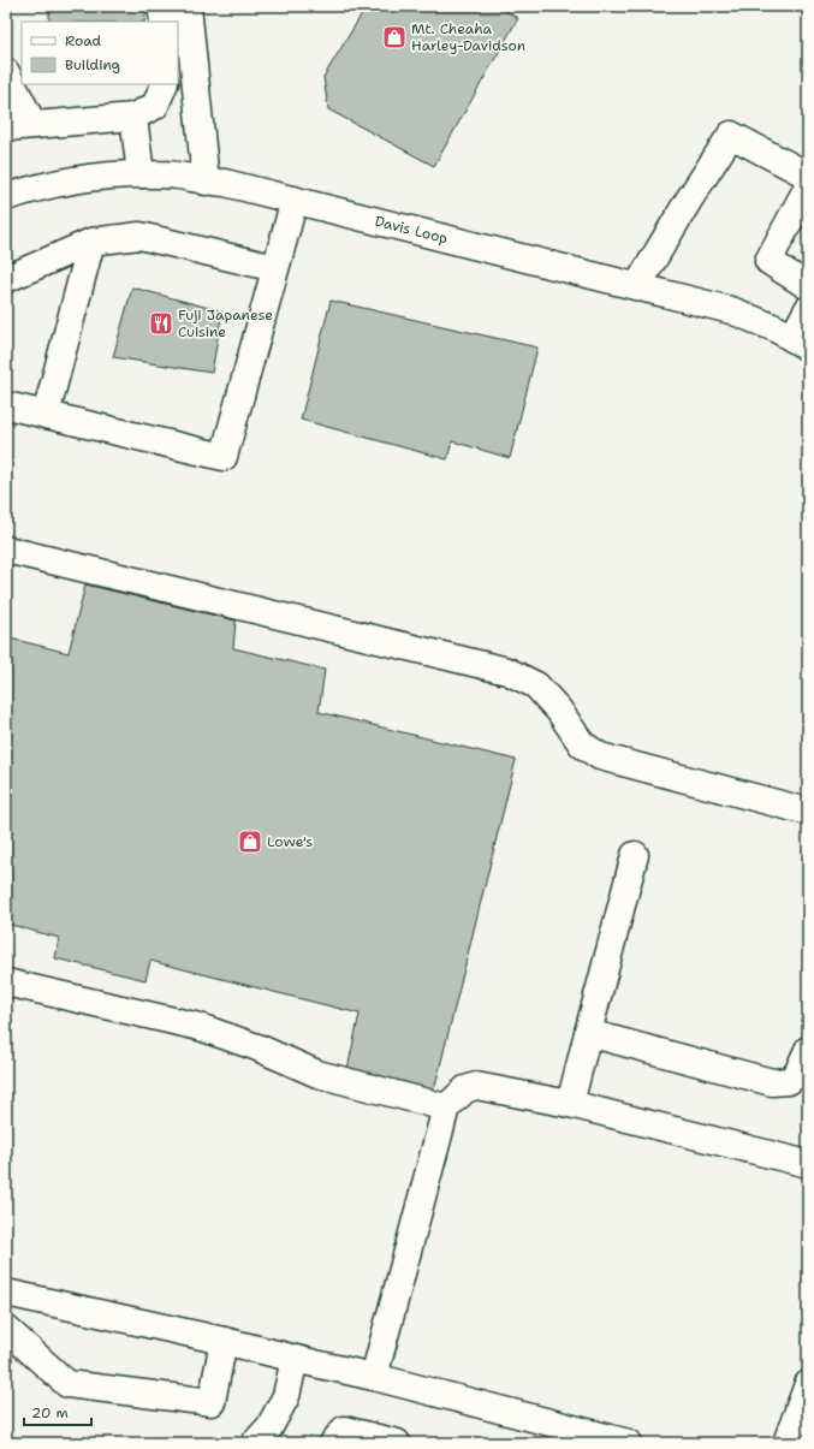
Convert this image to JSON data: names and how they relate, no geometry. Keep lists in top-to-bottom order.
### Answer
{
  "streets": {
    "street": ["Davis Loop"]
  },
  "places": {
    "shop": ["Mt. Cheaha Harley-Davidson", "Lowe's"],
    "restaurant": ["Fuji Japanese Cuisine"]
  },
  "legend": ["Road", "Building"],
  "scale_bar": "20 m"
}
